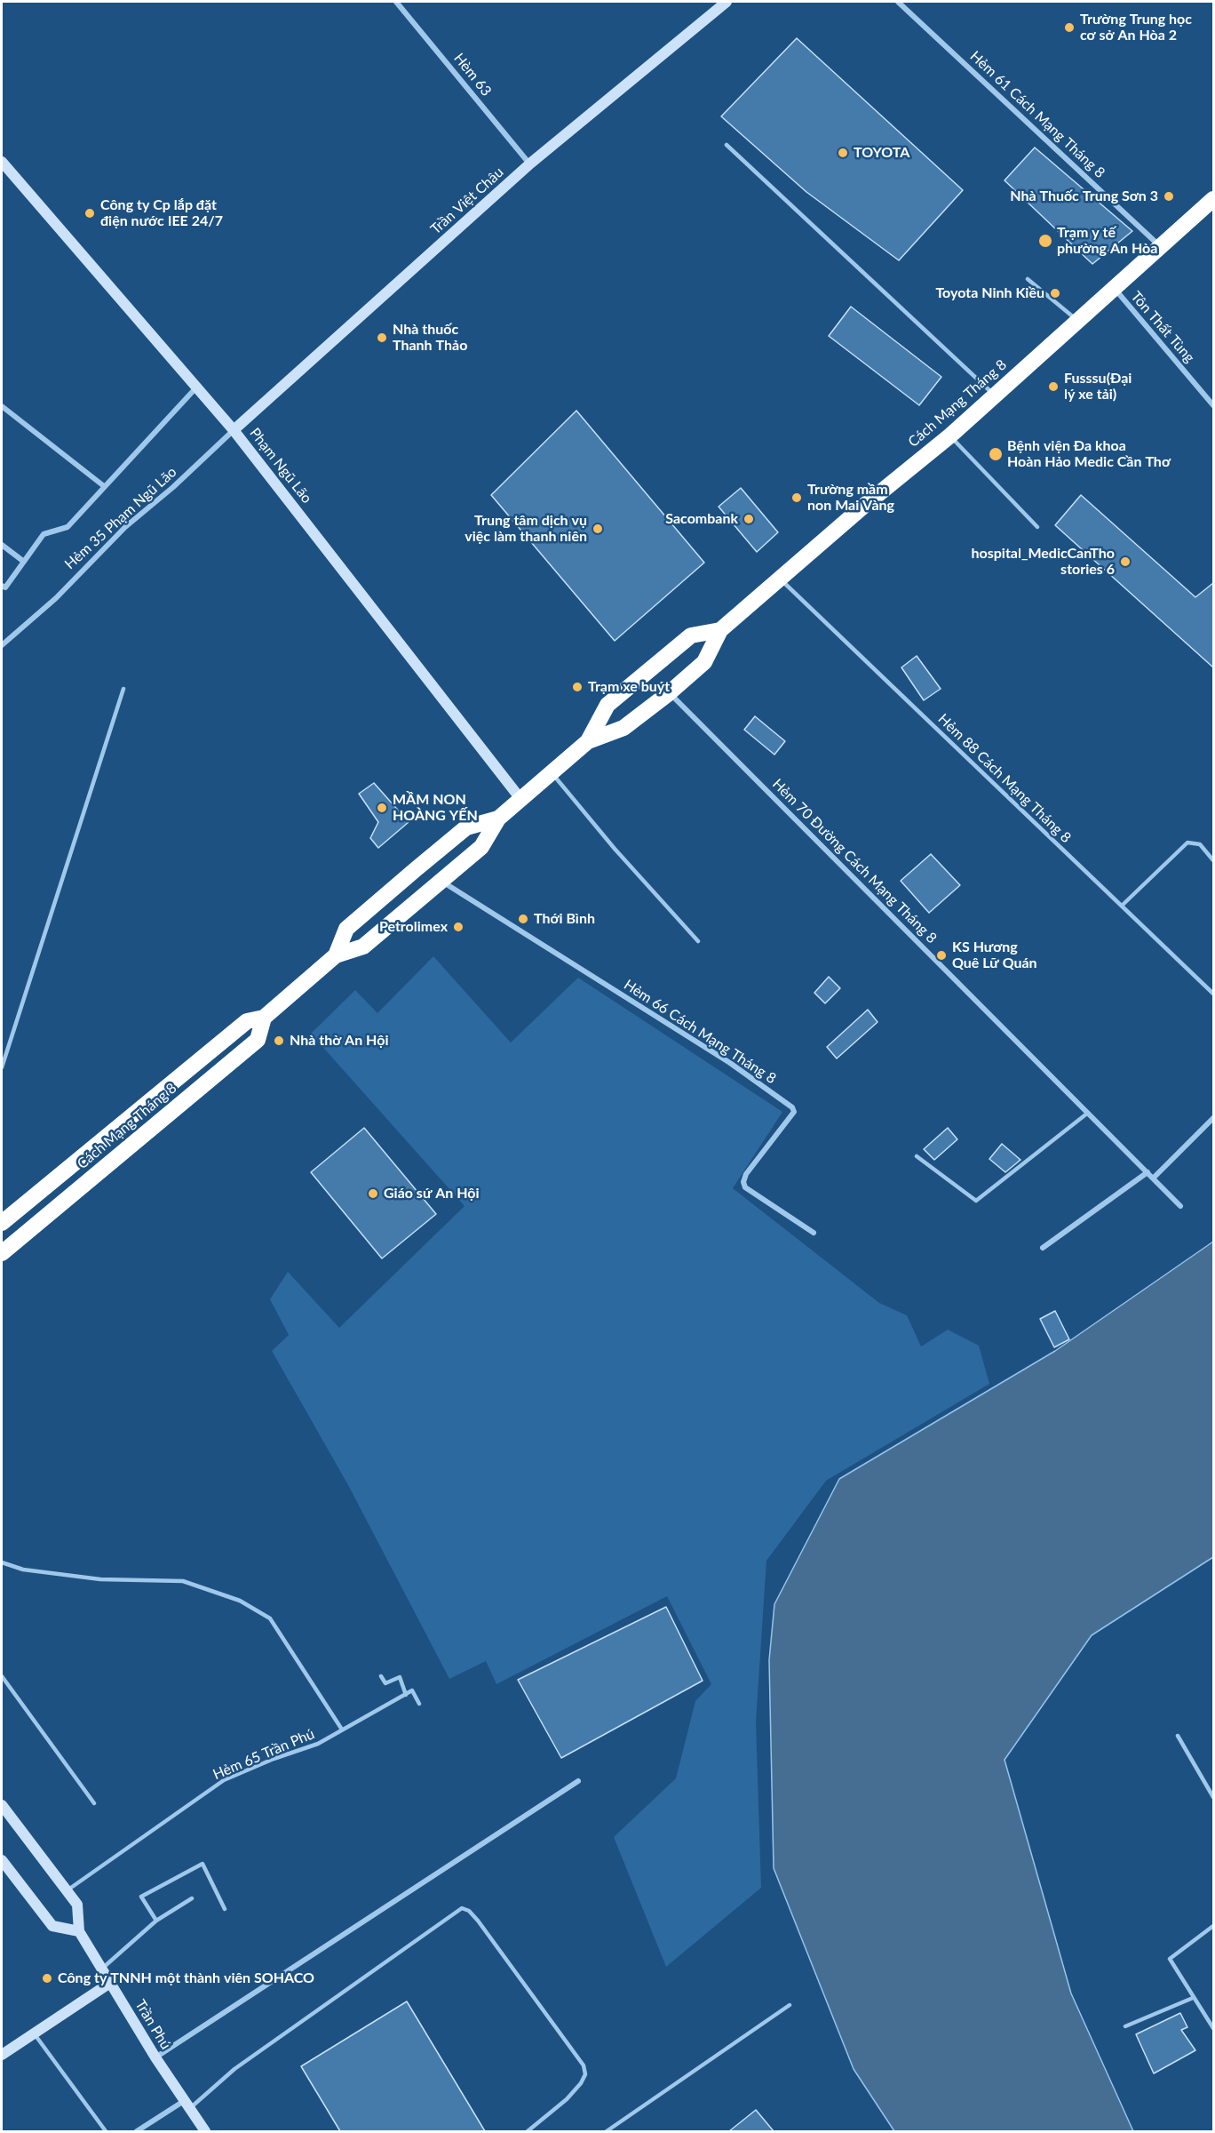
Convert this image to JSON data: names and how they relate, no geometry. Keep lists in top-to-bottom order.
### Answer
{
  "streets": {
    "highway": ["Cách Mạng Tháng 8"],
    "street": [
      "Hèm 63",
      "Hẻm 61 Cách Mạng Tháng 8",
      "Trần Việt Châu",
      "Tôn Thất Tùng",
      "Phạm Ngũ Lão",
      "Hẻm 35 Phạm Ngũ Lão",
      "Hẻm 70 Đường Cách Mạng Tháng 8",
      "Hẻm 66 Cách Mạng Tháng 8",
      "Trần Phú"
    ],
    "lane": ["Hẻm 88 Cách Mạng Tháng 8", "Hẻm 65 Trần Phú"]
  },
  "crossings": [
    ["Hèm 63", "Trần Việt Châu"],
    ["Hẻm 61 Cách Mạng Tháng 8", "Cách Mạng Tháng 8"],
    ["Trần Việt Châu", "Phạm Ngũ Lão"],
    ["Trần Việt Châu", "Hẻm 35 Phạm Ngũ Lão"],
    ["Tôn Thất Tùng", "Cách Mạng Tháng 8"],
    ["Cách Mạng Tháng 8", "Phạm Ngũ Lão"],
    ["Cách Mạng Tháng 8", "Hẻm 88 Cách Mạng Tháng 8"],
    ["Cách Mạng Tháng 8", "Hẻm 70 Đường Cách Mạng Tháng 8"],
    ["Cách Mạng Tháng 8", "Hẻm 66 Cách Mạng Tháng 8"],
    ["Phạm Ngũ Lão", "Hẻm 35 Phạm Ngũ Lão"],
    ["Hẻm 65 Trần Phú", "Trần Phú"]
  ],
  "places": [
    "Trường Trung học cơ sở An Hòa 2",
    "TOYOTA",
    "Nhà Thuốc Trung Sơn 3",
    "Công ty Cp lắp đặt điện nước IEE 24/7",
    "Trạm y tế phường An Hòa",
    "Toyota Ninh Kiều",
    "Nhà thuốc Thanh Thảo",
    "Fusssu(Đại lý xe tải)",
    "Bệnh viện Đa khoa Hoàn Hảo Medic Cần Thơ",
    "Trường mầm non Mai Vàng",
    "Sacombank",
    "Trung tâm dịch vụ việc làm thanh niên",
    "hospital_MedicCanTho stories 6",
    "Trạm xe buýt",
    "MẦM NON HOÀNG YẾN",
    "Thới Bình",
    "Petrolimex",
    "KS Hương Quê Lữ Quán",
    "Nhà thờ An Hội",
    "Giáo sứ An Hội",
    "Công ty TNNH một thành viên SOHACO"
  ]
}
